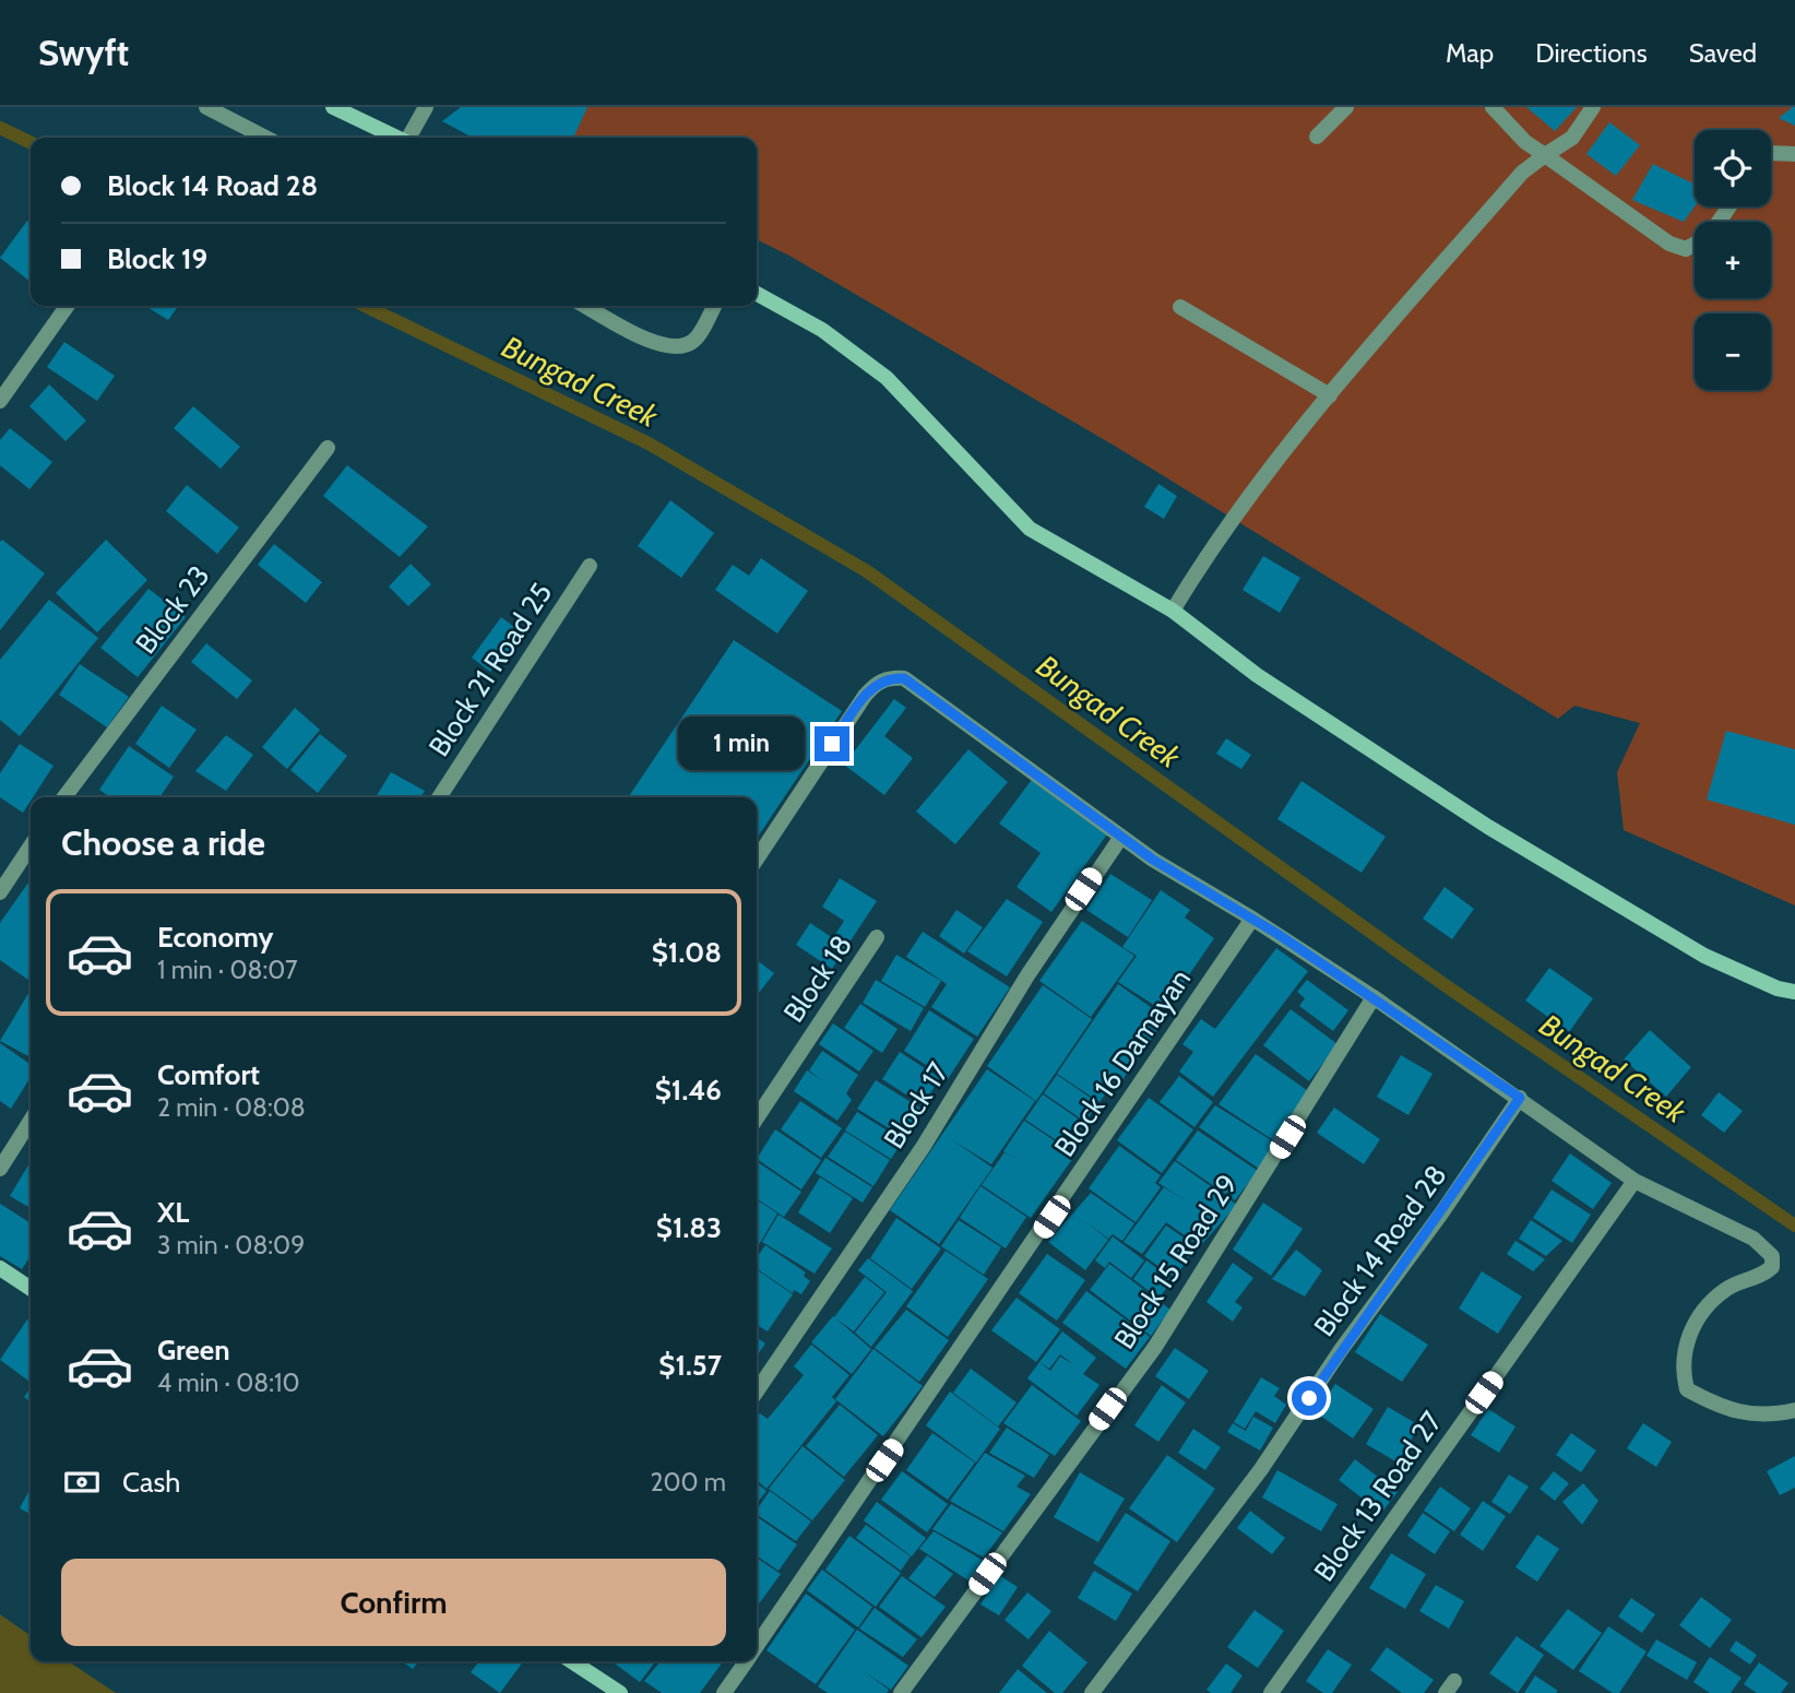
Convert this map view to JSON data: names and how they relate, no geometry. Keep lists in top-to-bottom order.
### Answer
{
  "streets": {
    "street": [
      "Block 23",
      "Block 21 Road 25",
      "Block 18",
      "Block 16 Damayan",
      "Block 17",
      "Block 14 Road 28",
      "Block 15 Road 29",
      "Block 13 Road 27"
    ]
  },
  "water": ["Bungad Creek"],
  "page": {
    "header": "Swyft",
    "nav": ["Map", "Directions", "Saved"],
    "map_buttons": ["+", "−"],
    "banner": ["Block 14 Road 28", "Block 19"],
    "bubble": "1 min",
    "heading": "Choose a ride",
    "list": [
      {
        "name": "Economy",
        "note": "1 min · 08:07",
        "value": "$1.08"
      },
      {
        "name": "Comfort",
        "note": "2 min · 08:08",
        "value": "$1.46"
      },
      {
        "name": "XL",
        "note": "3 min · 08:09",
        "value": "$1.83"
      },
      {
        "name": "Green",
        "note": "4 min · 08:10",
        "value": "$1.57"
      }
    ],
    "pay": ["Cash", "200 m"],
    "buttons": "Confirm"
  }
}
